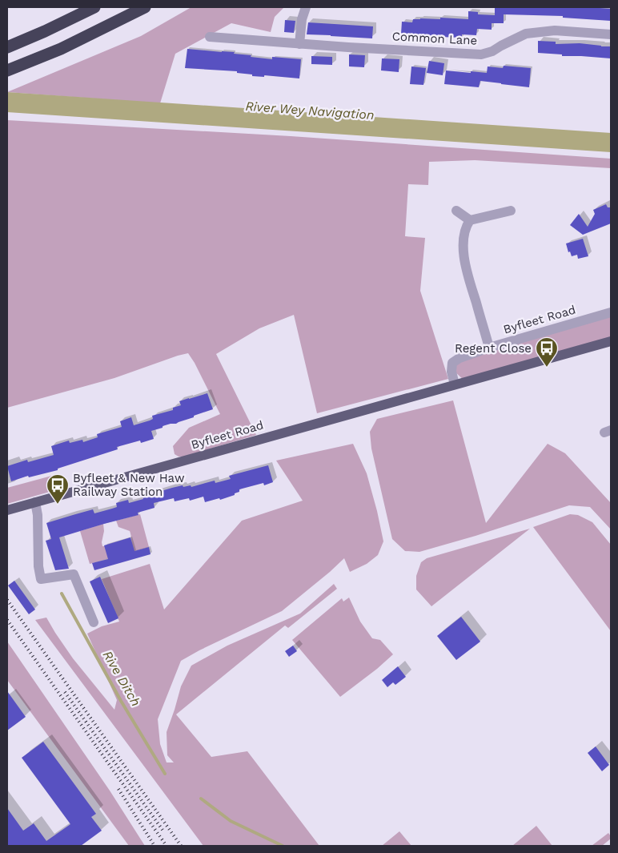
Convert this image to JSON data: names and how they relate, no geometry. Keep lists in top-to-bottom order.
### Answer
{
  "streets": {
    "main road": ["Byfleet Road"],
    "street": ["Common Lane"]
  },
  "water": ["River Wey Navigation", "Rive Ditch"],
  "places": {
    "bus stop": ["Regent Close", "Byfleet & New Haw Railway Station"]
  }
}
